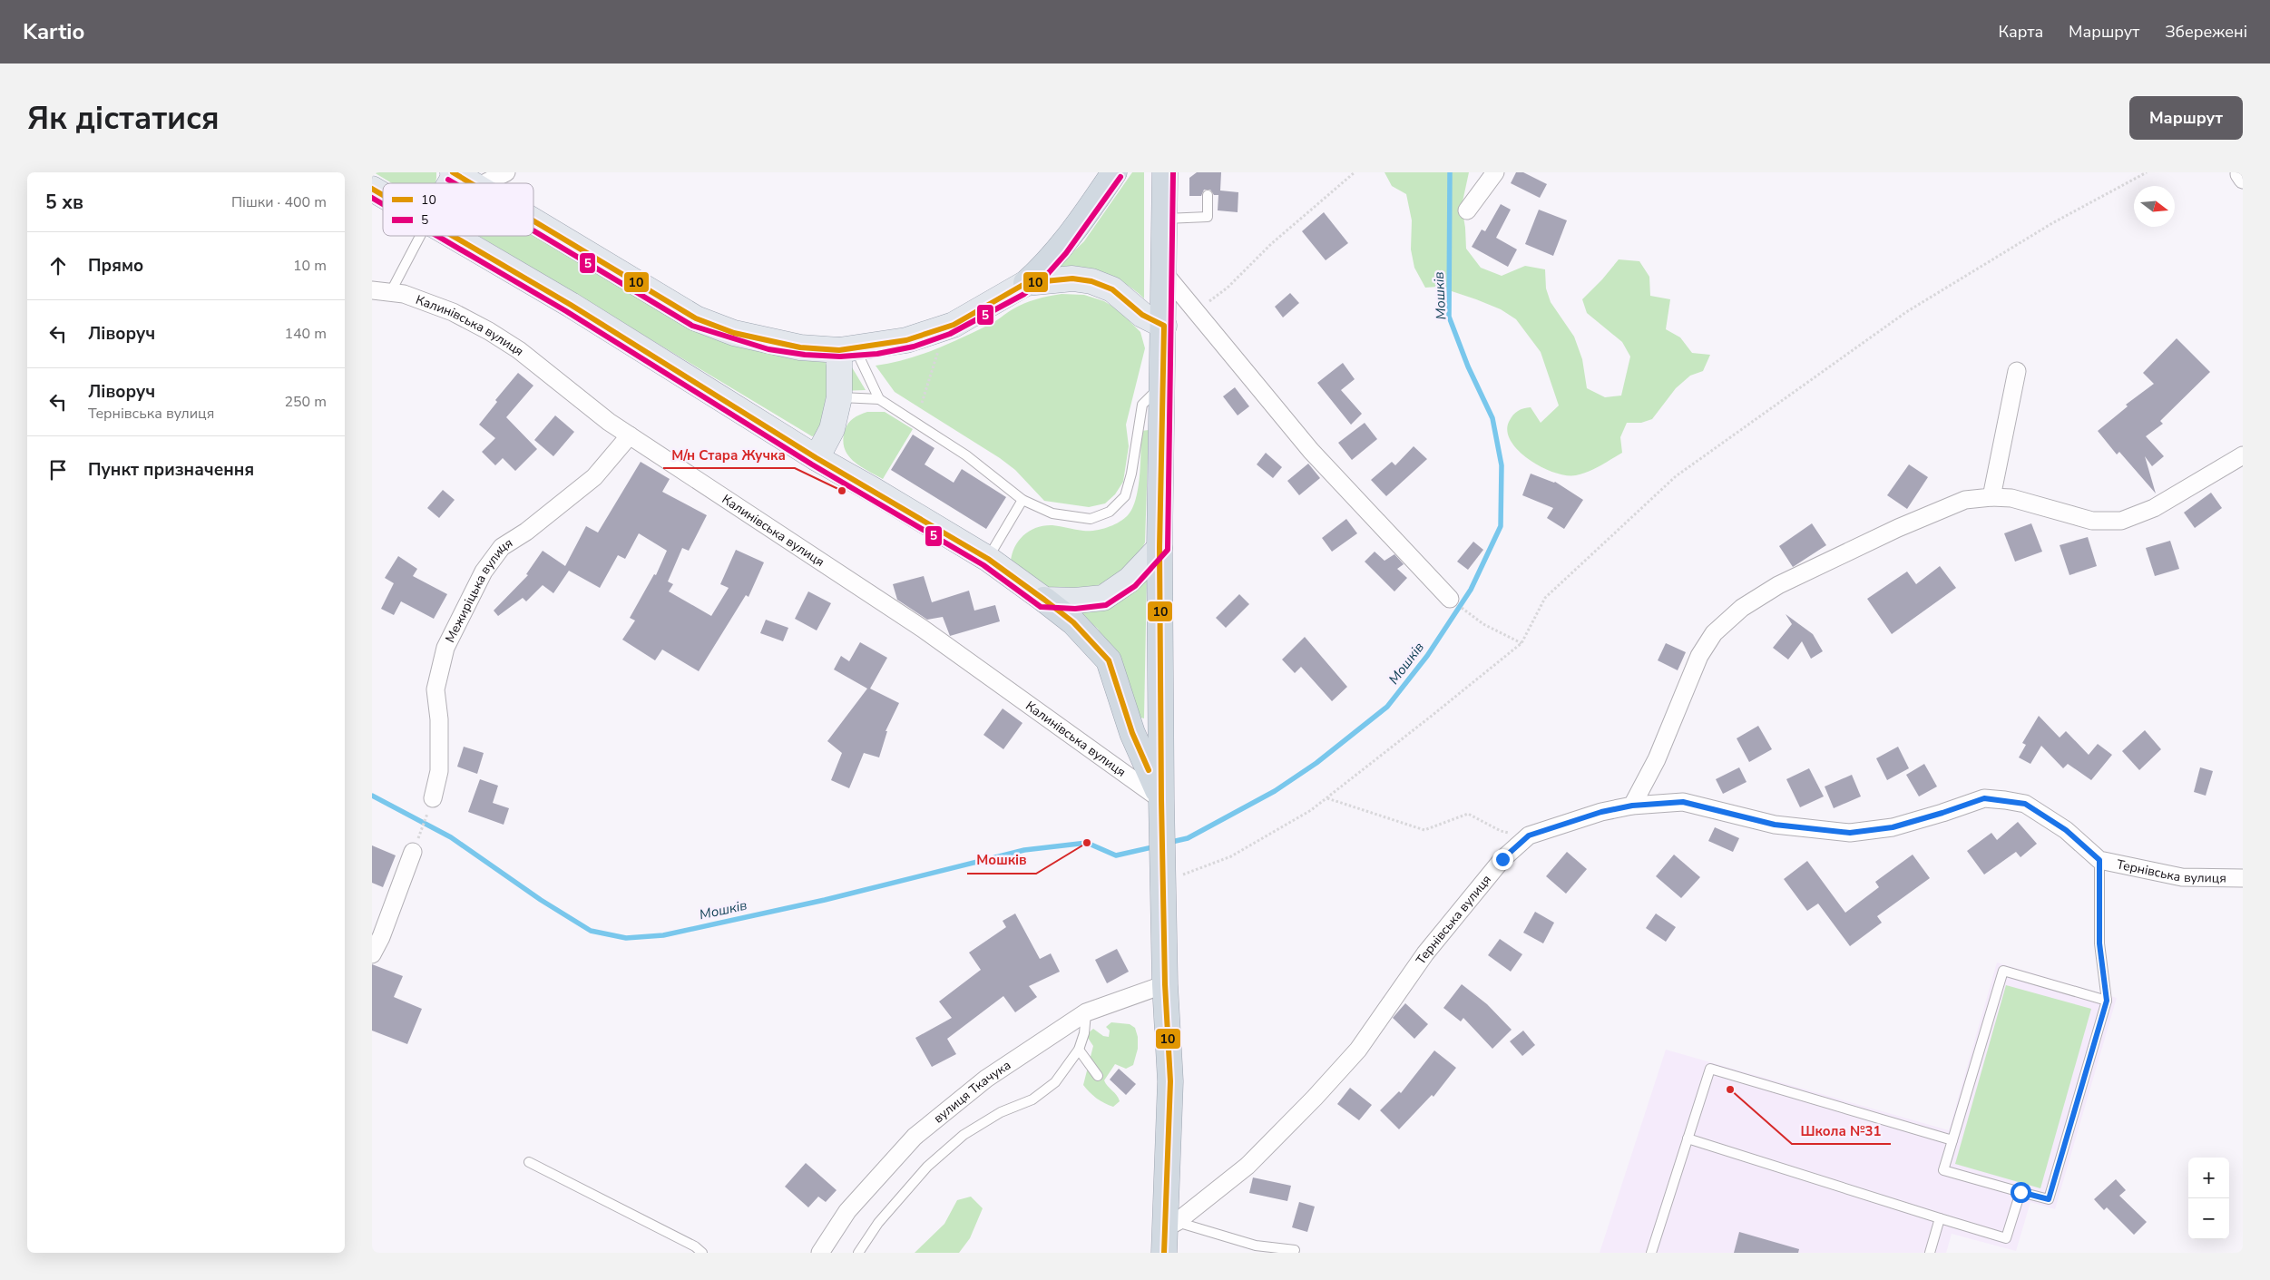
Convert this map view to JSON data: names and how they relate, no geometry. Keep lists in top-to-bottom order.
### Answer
{
  "streets": {
    "street": [
      "Калинівська вулиця",
      "Межиріцька вулиця",
      "Тернівська вулиця",
      "вулиця Ткачука"
    ]
  },
  "crossings": [
    ["Калинівська вулиця", "Межиріцька вулиця"]
  ],
  "water": ["Мошків"],
  "places": ["М/н Стара Жучка", "Мошків", "Школа №31"],
  "lines": ["transit line 10", "transit line 5"],
  "legend": ["10", "5"],
  "north": "right",
  "page": {
    "header": "Kartio",
    "nav": ["Карта", "Маршрут", "Збережені"],
    "buttons": "Маршрут",
    "title": "Як дістатися",
    "heading": ["5 хв", "Пішки · 400 m"],
    "list": [
      ["Прямо", "10 m"],
      ["Ліворуч", "140 m"],
      ["Ліворуч", "Тернівська вулиця", "250 m"],
      "Пункт призначення"
    ],
    "map_buttons": ["+", "−"]
  }
}
